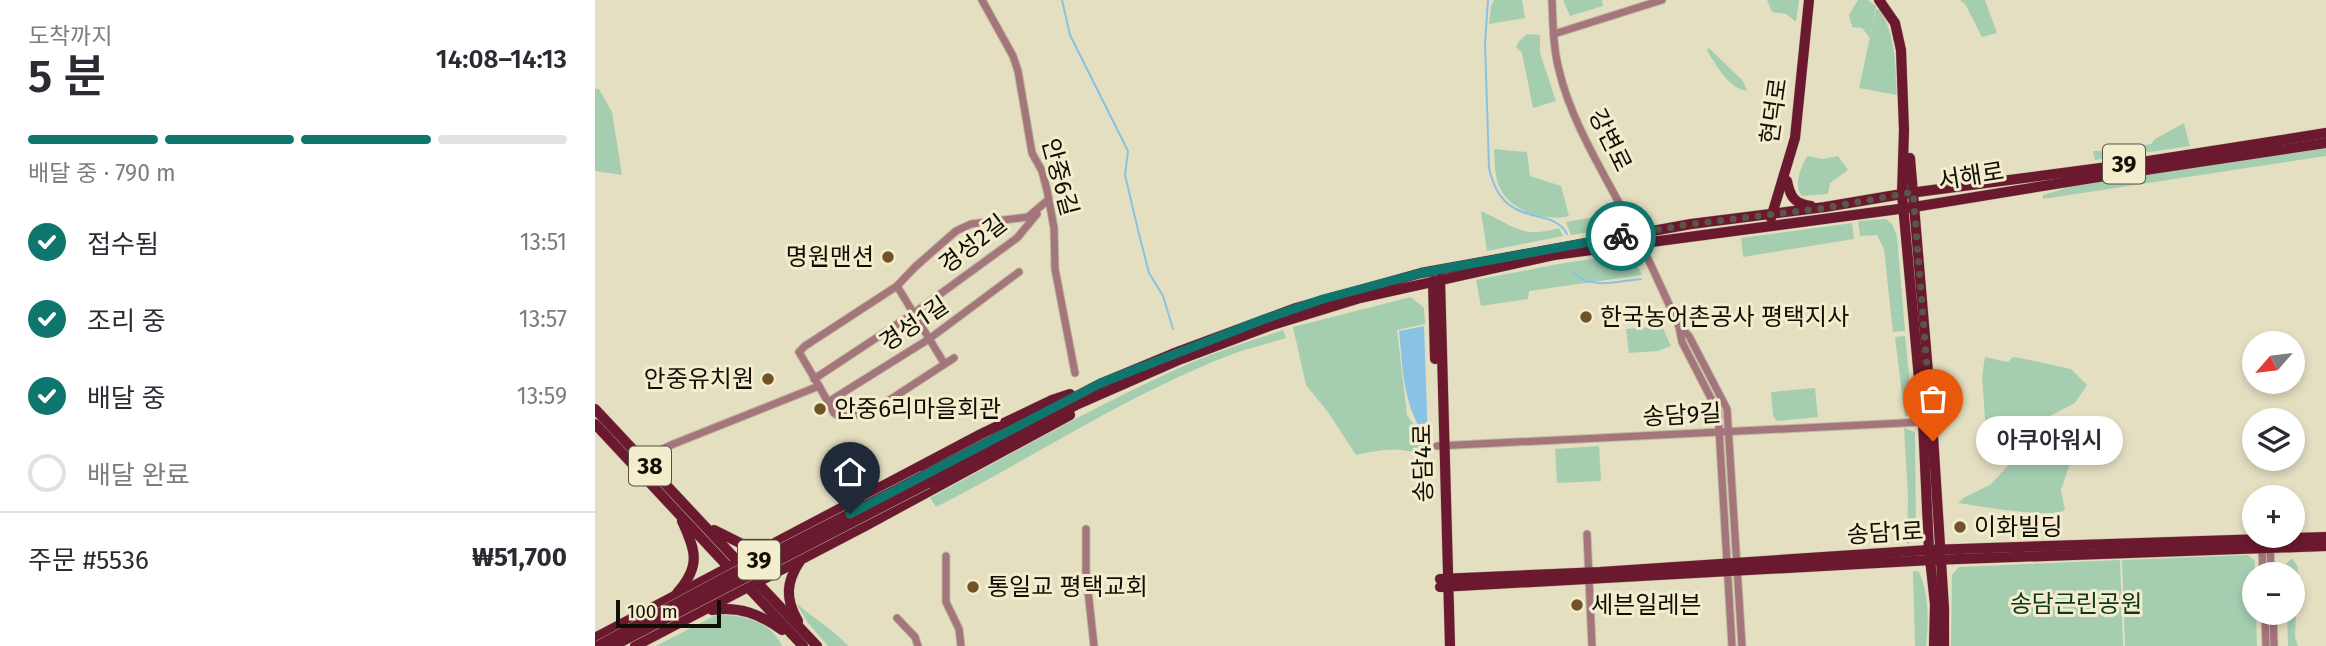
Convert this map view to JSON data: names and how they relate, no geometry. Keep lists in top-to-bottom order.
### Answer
{
  "streets": {
    "main road": [
      "현덕로",
      "39",
      "서해로",
      "송담4로",
      "38",
      "송담1로"
    ],
    "street": [
      "강변로",
      "안중6길",
      "경성2길",
      "경성1길",
      "송담9길"
    ]
  },
  "crossings": [
    ["현덕로", "서해로"],
    ["강변로", "송담9길"],
    ["강변로", "송담1로"],
    ["서해로", "송담4로"],
    ["안중6길", "경성2길"],
    ["송담9길", "송담4로"],
    ["송담4로", "송담1로"]
  ],
  "parks": ["송담근린공원"],
  "places": [
    "명원맨션",
    "한국농어촌공사 평택지사",
    "안중유치원",
    "안중6리마을회관",
    "아쿠아워시",
    "이화빌딩",
    "통일교 평택교회",
    "세븐일레븐"
  ],
  "scale_bar": "100 m",
  "north": "bottom left",
  "page": {
    "heading": ["5 분", "도착까지", "14:08–14:13"],
    "panel": ["주문 #5536", "₩51,700"],
    "bar": "배달 중 · 790 m",
    "list": [
      ["접수됨", "13:51"],
      ["조리 중", "13:57"],
      ["배달 중", "13:59"],
      "배달 완료"
    ],
    "map_buttons": ["+", "−"],
    "bubble": "아쿠아워시",
    "scale": "100 m"
  }
}
